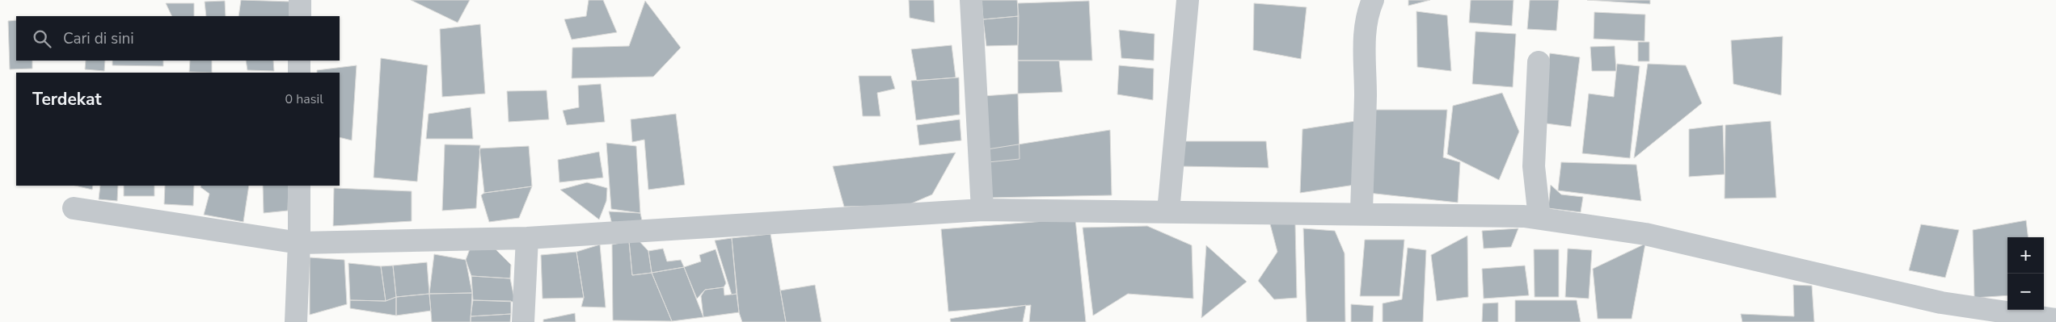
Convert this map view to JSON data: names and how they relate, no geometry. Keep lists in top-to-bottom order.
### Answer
{
  "page": {
    "search": "Cari di sini",
    "heading": ["Terdekat", "0 hasil"],
    "map_buttons": ["+", "−"]
  }
}
